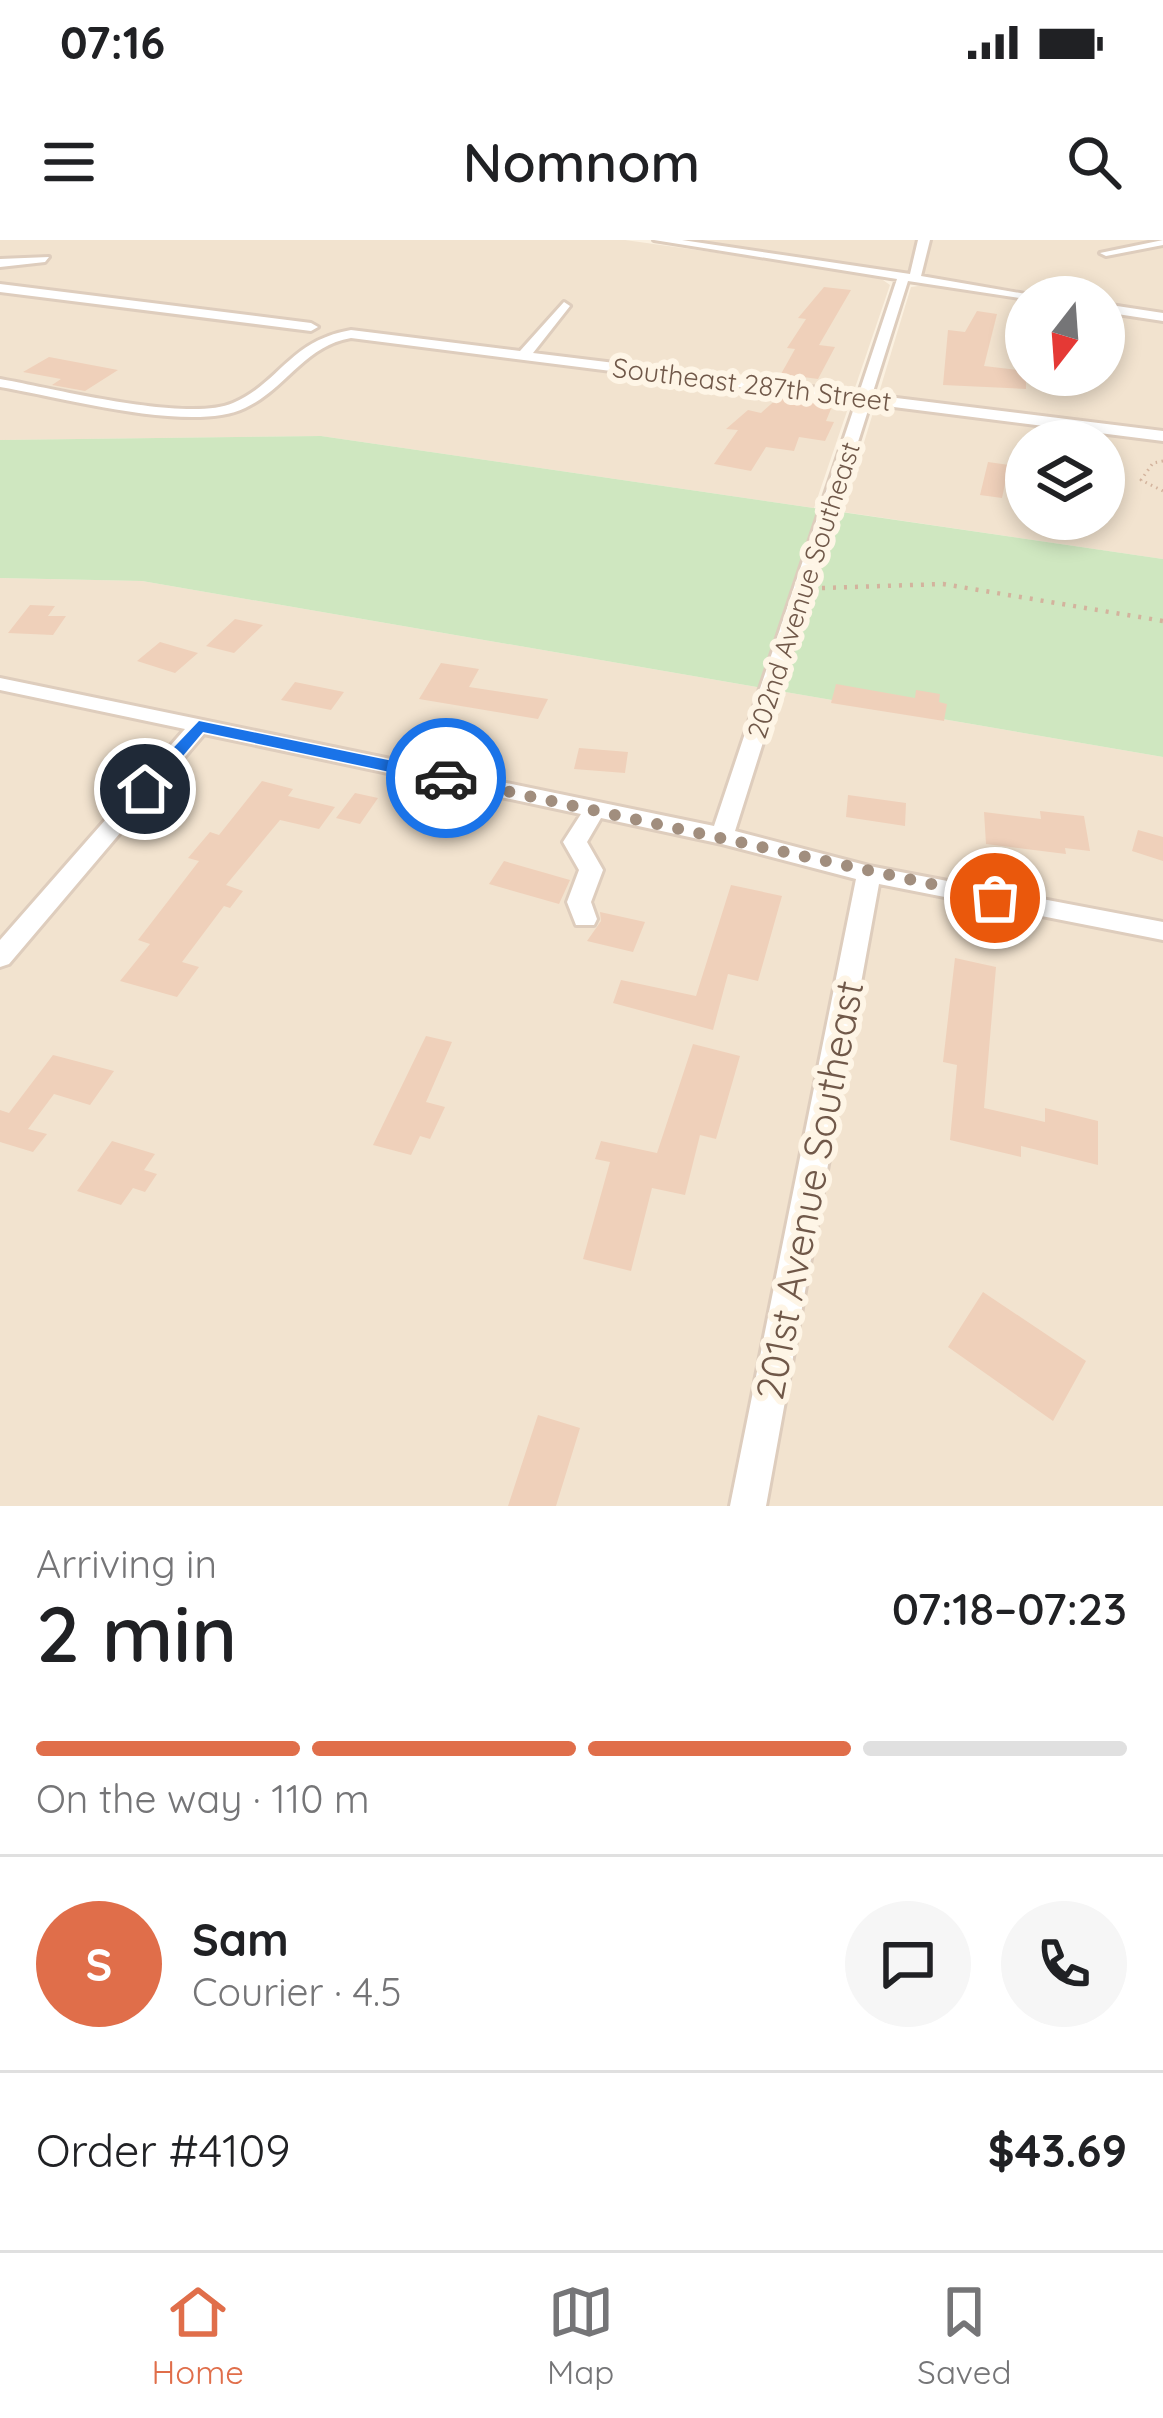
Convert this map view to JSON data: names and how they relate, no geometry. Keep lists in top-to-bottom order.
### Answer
{
  "streets": {
    "street": ["Southeast 287th Street", "202nd Avenue Southeast", "201st Avenue Southeast"]
  },
  "crossings": [
    ["Southeast 287th Street", "202nd Avenue Southeast"]
  ],
  "north": "bottom",
  "page": {
    "status": "07:16",
    "header": "Nomnom",
    "heading": ["2 min", "Arriving in", "07:18–07:23"],
    "panel": [
      "Sam",
      "Courier · 4.5",
      "Order #4109",
      "$43.69"
    ],
    "bar": "On the way · 110 m",
    "round": "S",
    "tabs": ["Home", "Map", "Saved"]
  }
}
